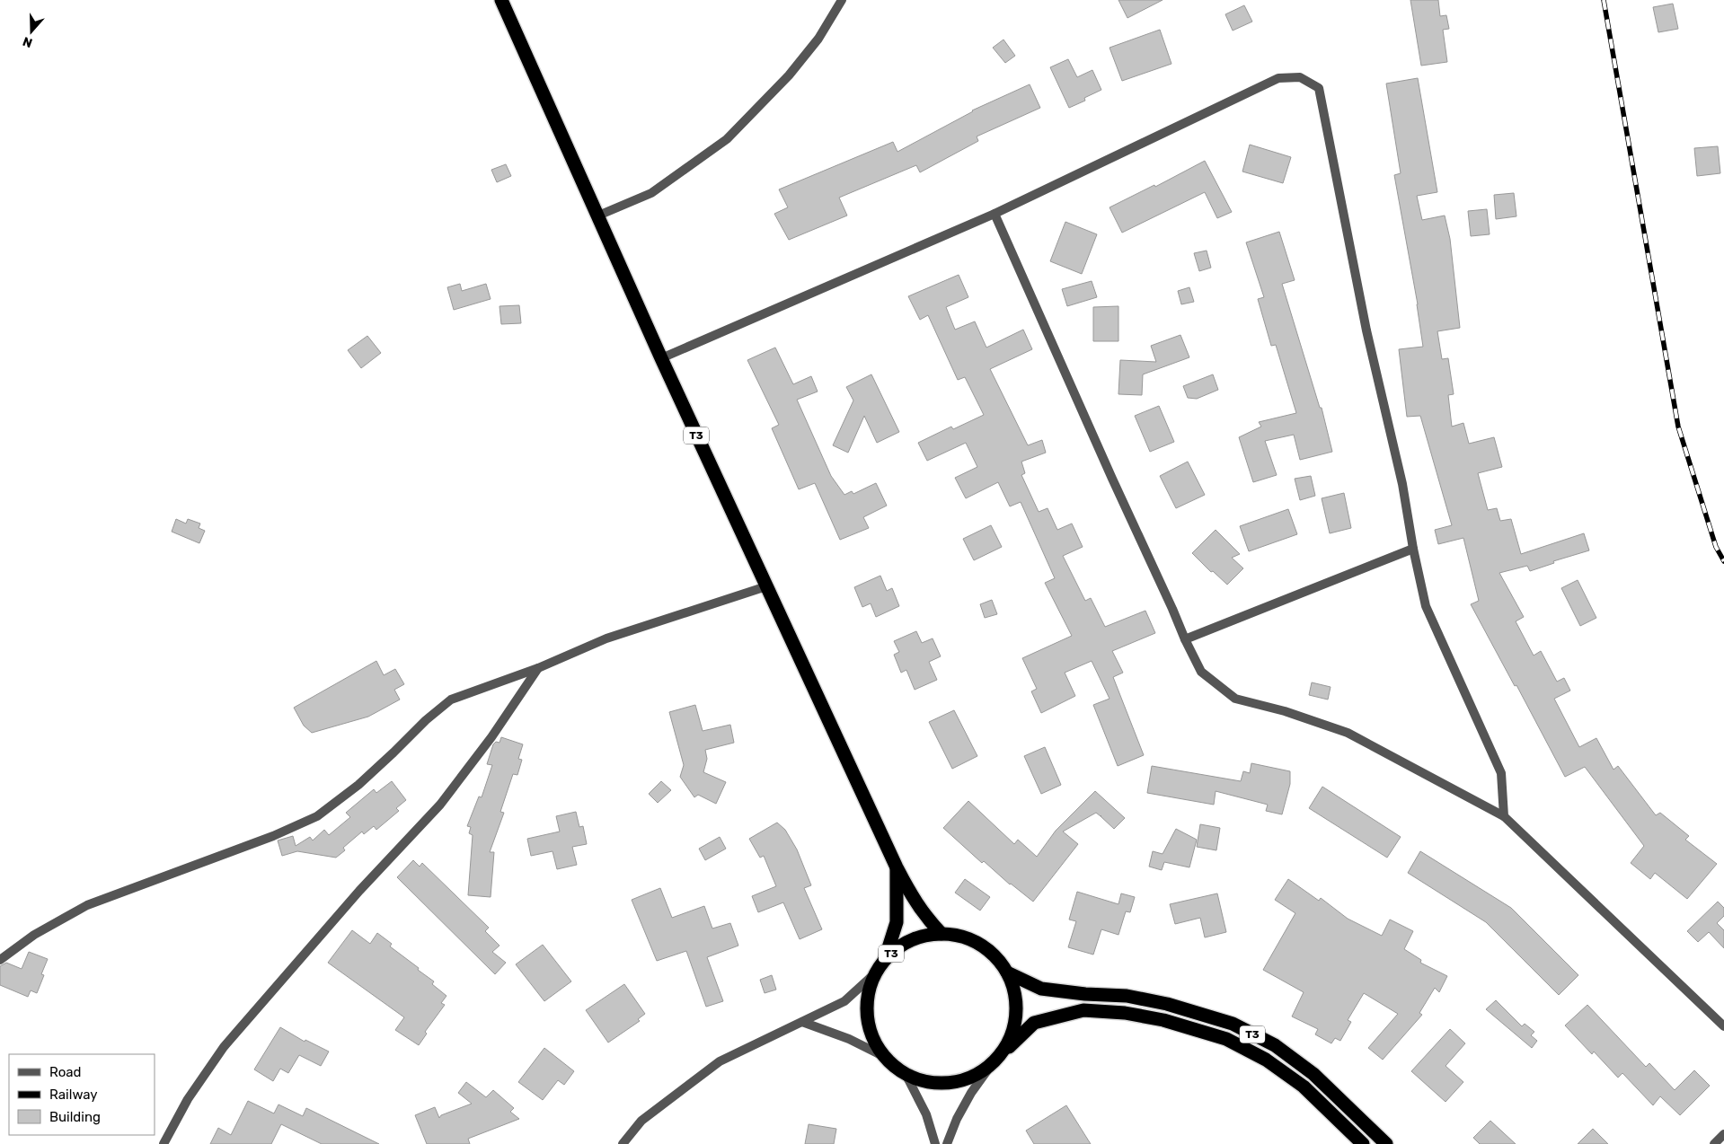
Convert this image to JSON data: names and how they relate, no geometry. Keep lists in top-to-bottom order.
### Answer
{
  "streets": {
    "highway": ["T3"]
  },
  "legend": ["Road", "Railway", "Building"],
  "north": "bottom"
}
